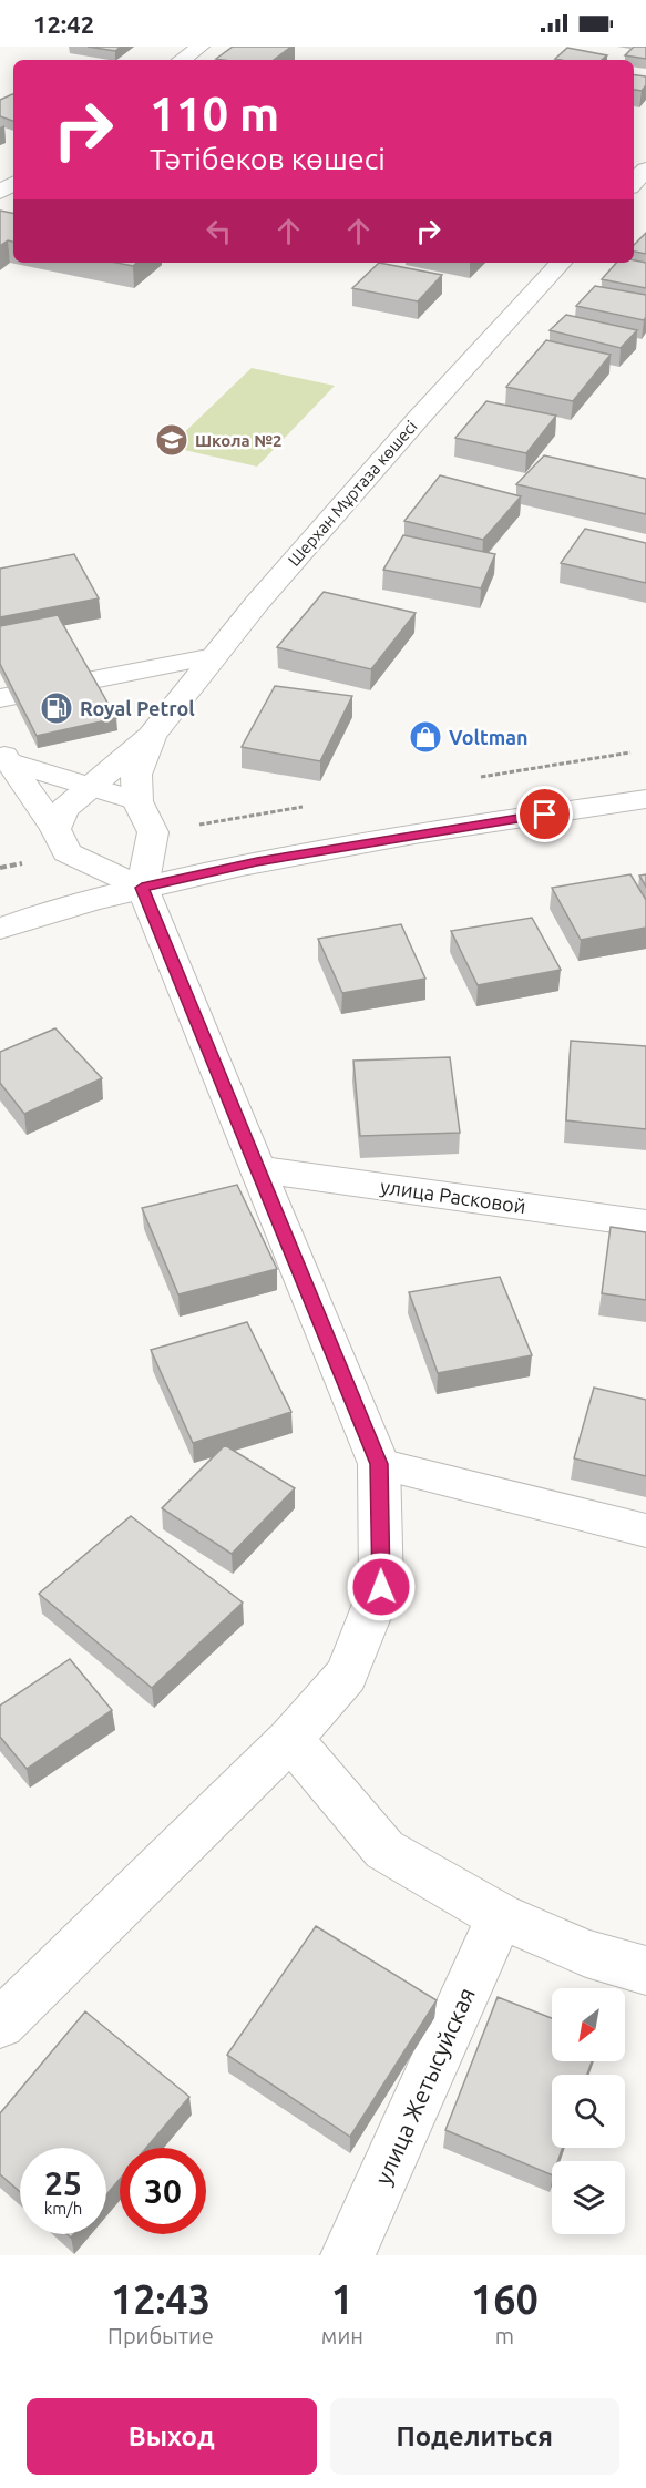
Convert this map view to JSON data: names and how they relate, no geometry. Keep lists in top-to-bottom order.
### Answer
{
  "streets": {
    "street": ["Шерхан Мұртаза көшесі", "улица Расковой", "улица Жетысуйская"]
  },
  "places": {
    "school or university": ["Школа №2"],
    "fuel station": ["Royal Petrol"],
    "shop": ["Voltman"]
  },
  "north": "bottom left",
  "page": {
    "status": "12:42",
    "turn": ["110 m", "Тәтібеков көшесі"],
    "speed": "25 km/h",
    "limit": "30",
    "eta": [
      "12:43",
      "Прибытие",
      "1",
      "мин",
      "160",
      "m"
    ],
    "buttons": ["Выход", "Поделиться"]
  }
}
